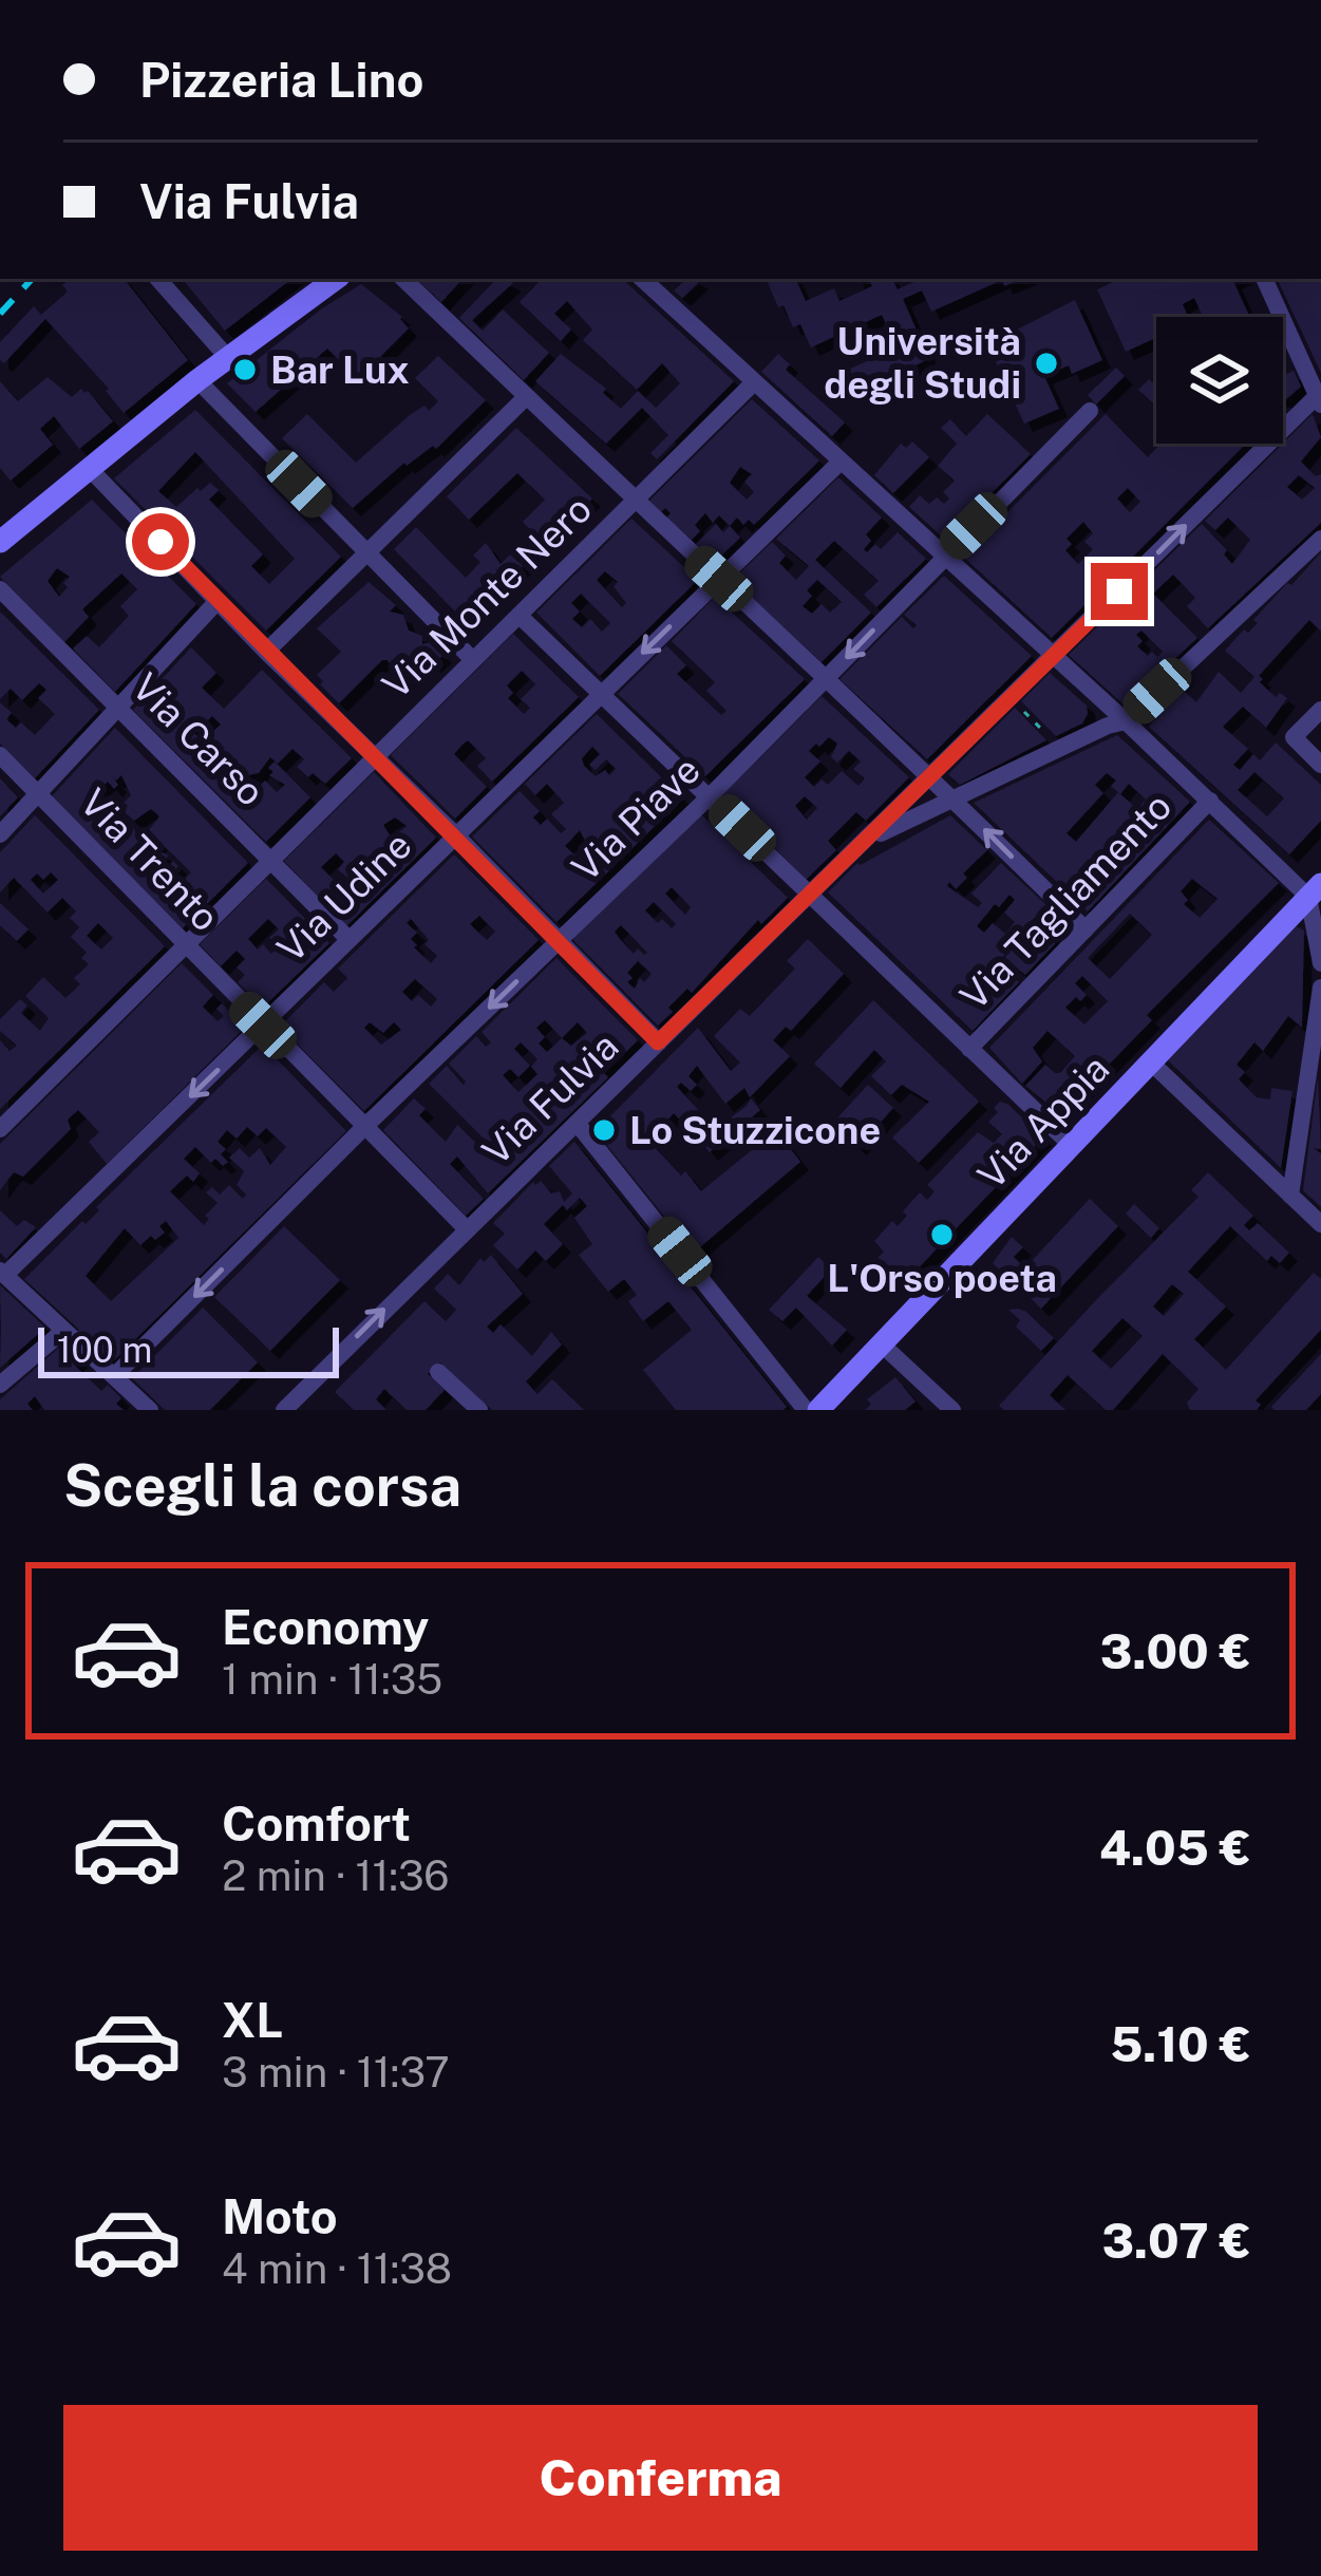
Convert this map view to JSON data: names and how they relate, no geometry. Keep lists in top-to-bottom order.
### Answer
{
  "streets": {
    "street": [
      "Via Monte Nero",
      "Via Carso",
      "Via Piave",
      "Via Trento",
      "Via Udine",
      "Via Tagliamento",
      "Via Fulvia",
      "Via Appia"
    ]
  },
  "crossings": [
    ["Via Monte Nero", "Via Carso"],
    ["Via Monte Nero", "Via Trento"],
    ["Via Carso", "Via Udine"],
    ["Via Piave", "Via Trento"],
    ["Via Trento", "Via Udine"],
    ["Via Trento", "Via Fulvia"]
  ],
  "one_way": ["Via Piave", "Via Udine"],
  "places": [
    "Università degli Studi",
    "Bar Lux",
    "Lo Stuzzicone",
    "L'Orso poeta"
  ],
  "scale_bar": "100 m",
  "page": {
    "banner": ["Pizzeria Lino", "Via Fulvia"],
    "scale": "100 m",
    "heading": "Scegli la corsa",
    "list": [
      {
        "name": "Economy",
        "note": "1 min · 11:35",
        "value": "3.00 €"
      },
      {
        "name": "Comfort",
        "note": "2 min · 11:36",
        "value": "4.05 €"
      },
      {
        "name": "XL",
        "note": "3 min · 11:37",
        "value": "5.10 €"
      },
      {
        "name": "Moto",
        "note": "4 min · 11:38",
        "value": "3.07 €"
      }
    ],
    "buttons": "Conferma"
  }
}
